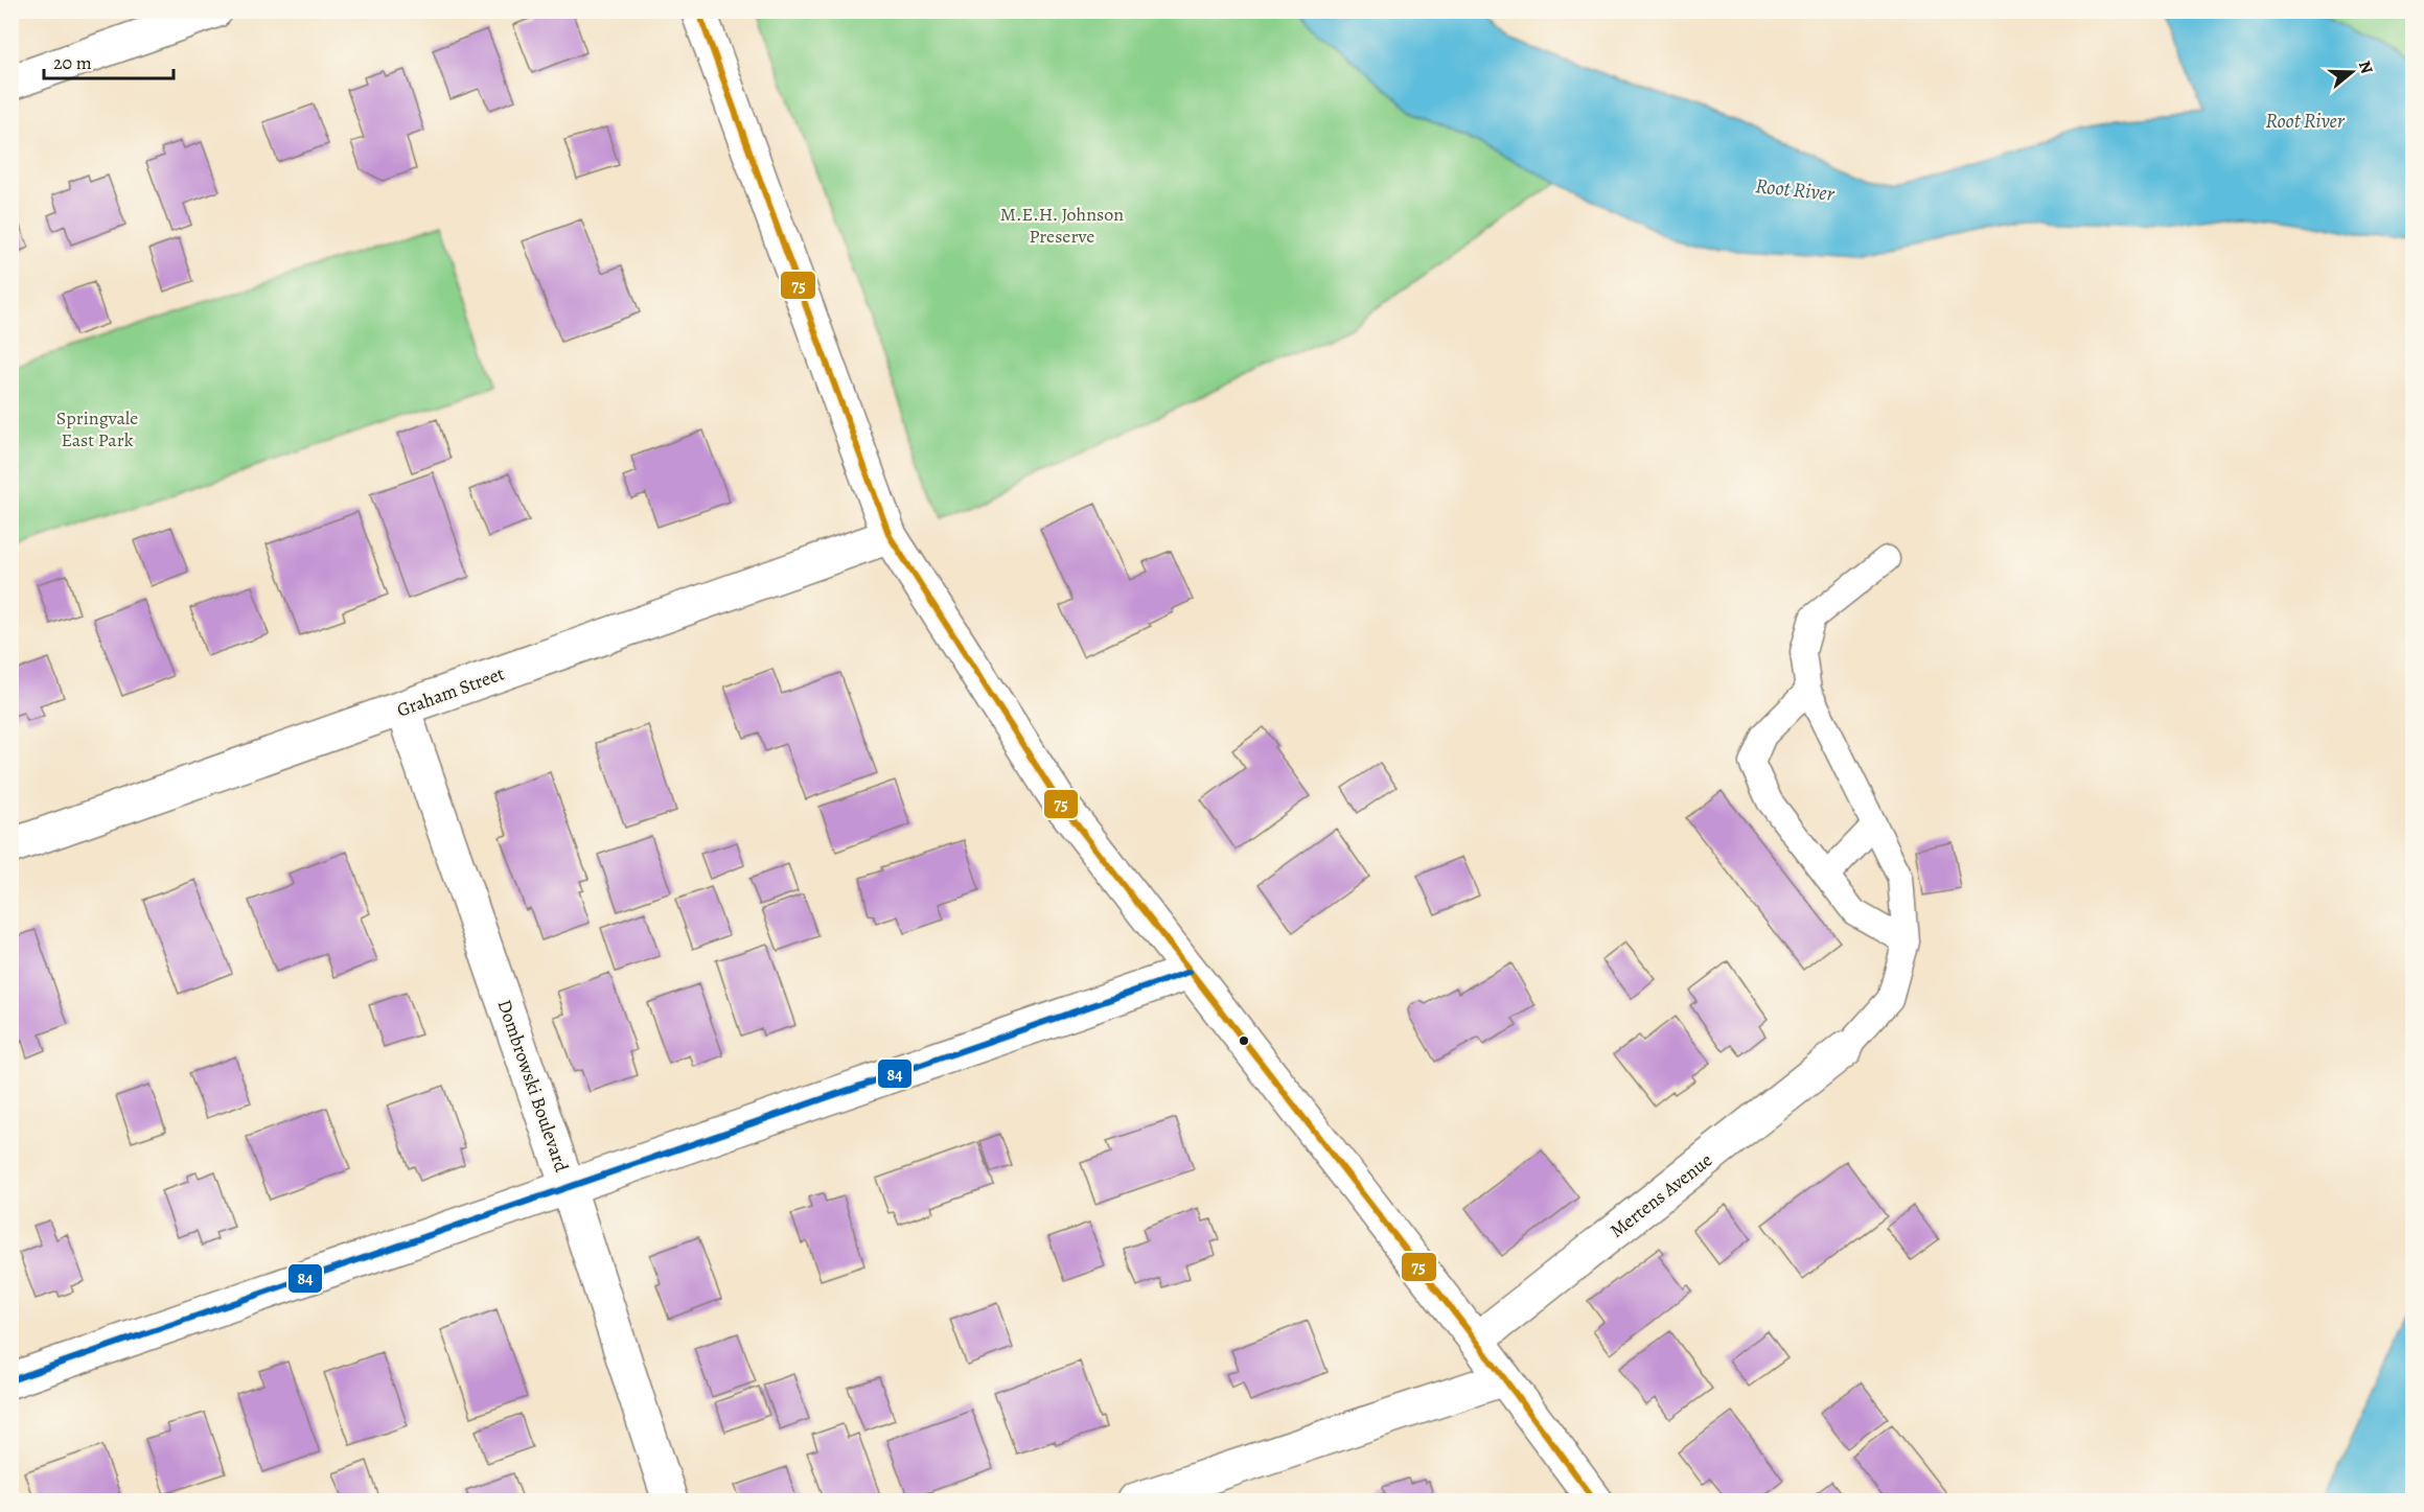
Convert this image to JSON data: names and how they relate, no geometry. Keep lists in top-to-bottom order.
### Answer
{
  "streets": {
    "street": ["Graham Street", "Dombrowski Boulevard", "Mertens Avenue"]
  },
  "crossings": [
    ["Graham Street", "Dombrowski Boulevard"]
  ],
  "water": ["Root River"],
  "parks": ["M.E.H. Johnson Preserve", "Springvale East Park"],
  "lines": ["transit line 75", "transit line 84"],
  "scale_bar": "20 m",
  "north": "right"
}
